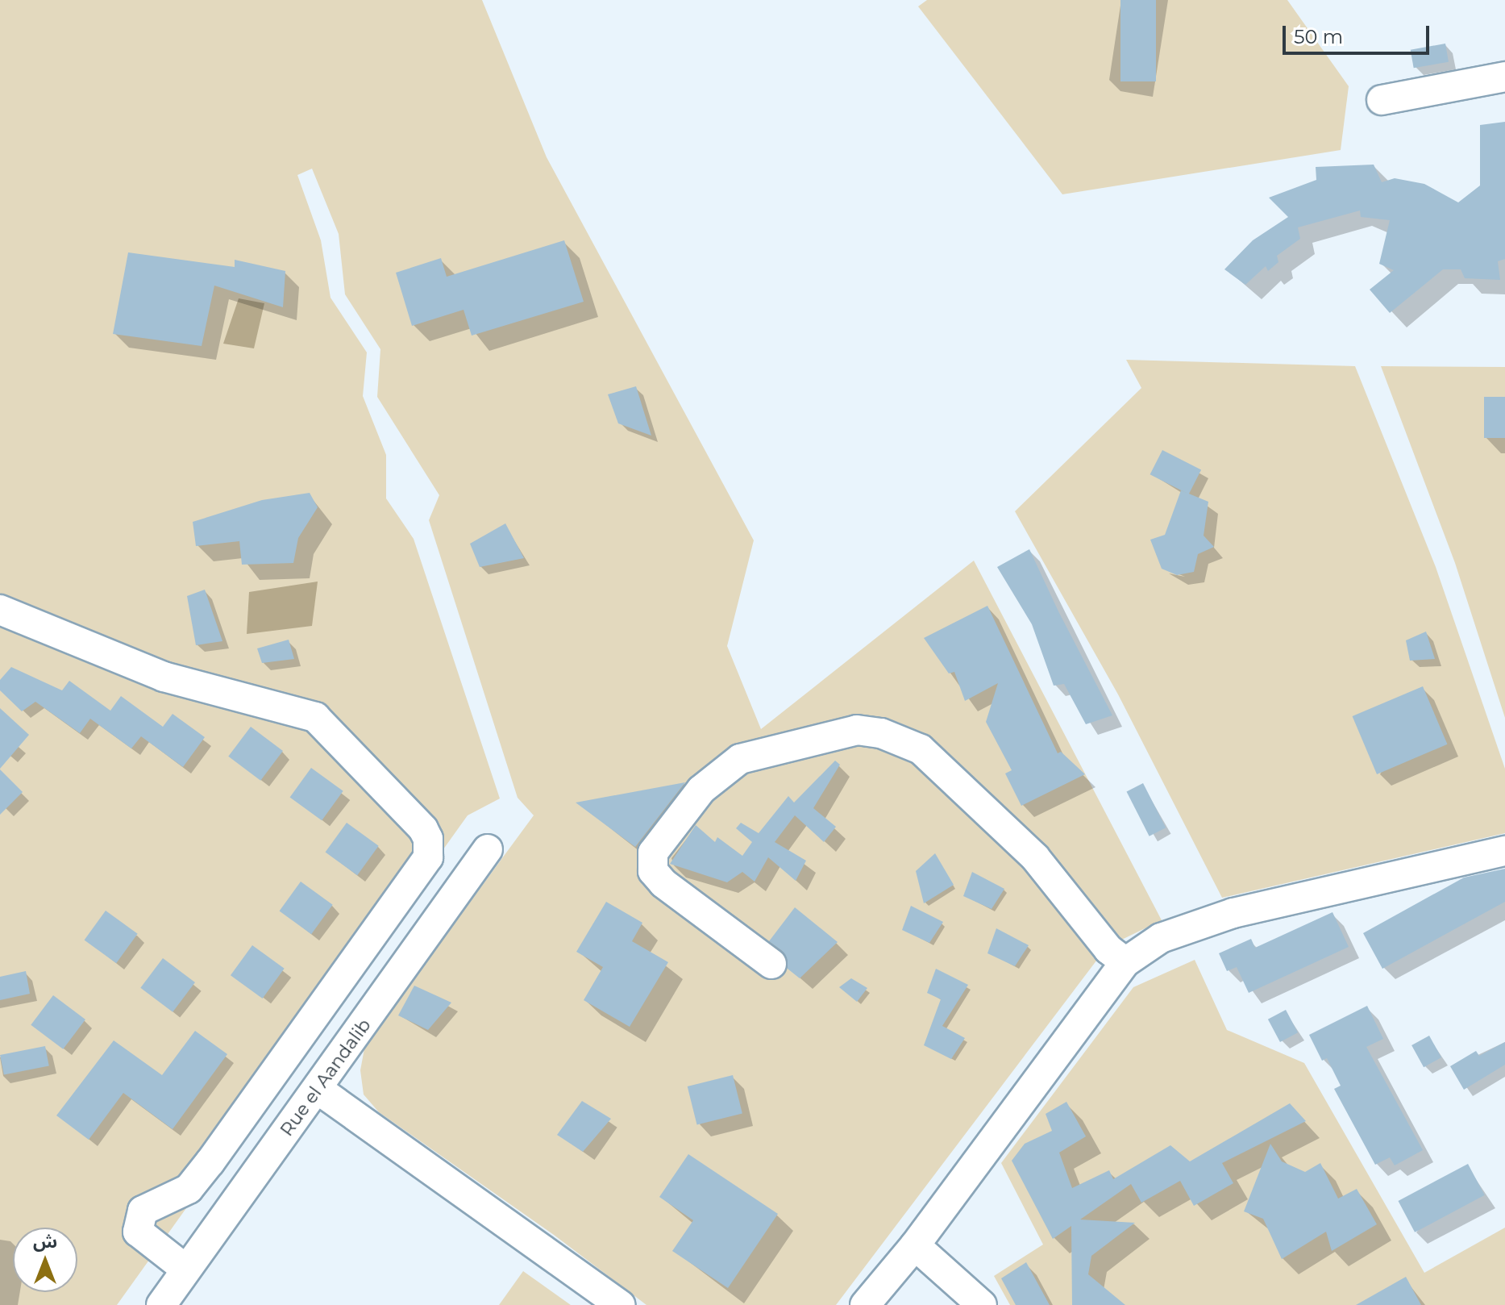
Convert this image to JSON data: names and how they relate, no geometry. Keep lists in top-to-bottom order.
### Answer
{
  "streets": {
    "street": ["Rue el Aandalib"]
  },
  "scale_bar": "50 m",
  "north": "top"
}
